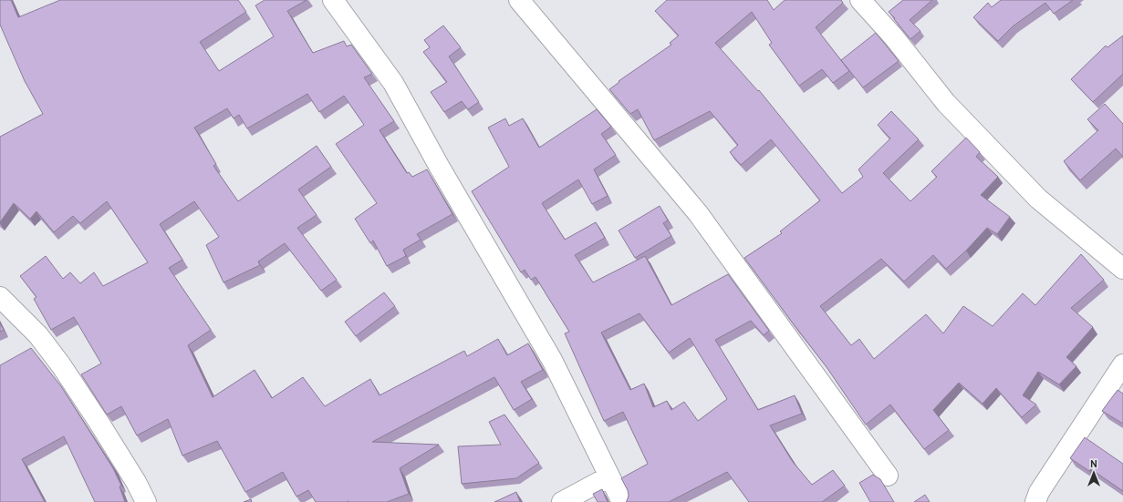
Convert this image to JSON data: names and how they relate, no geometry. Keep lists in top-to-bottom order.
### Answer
{
  "north": "top"
}
